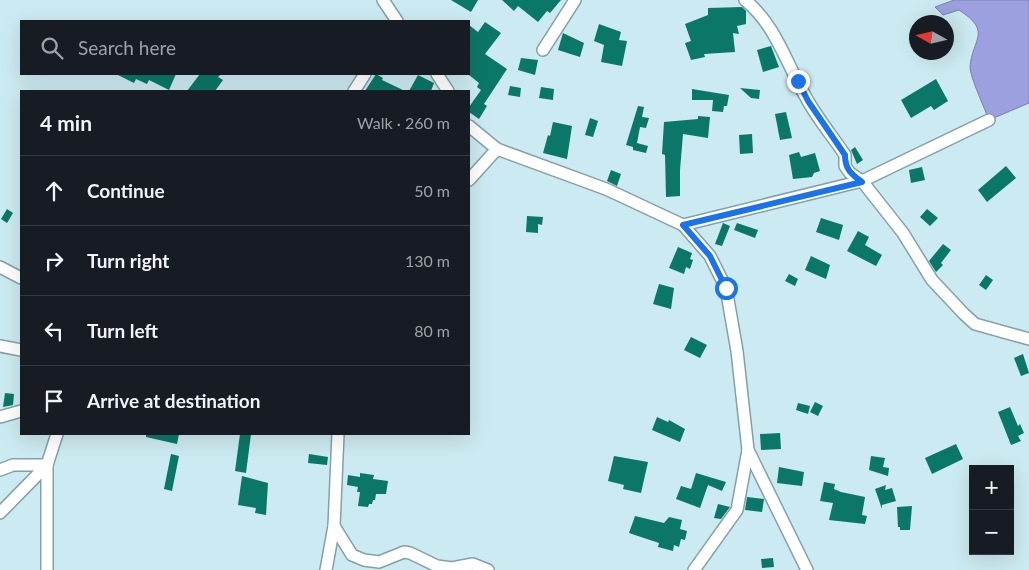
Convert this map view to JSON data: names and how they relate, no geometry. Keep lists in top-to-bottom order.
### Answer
{
  "north": "left",
  "page": {
    "search": "Search here",
    "heading": ["4 min", "Walk · 260 m"],
    "list": [
      ["Continue", "50 m"],
      ["Turn right", "130 m"],
      ["Turn left", "80 m"],
      "Arrive at destination"
    ],
    "map_buttons": ["+", "−"]
  }
}
